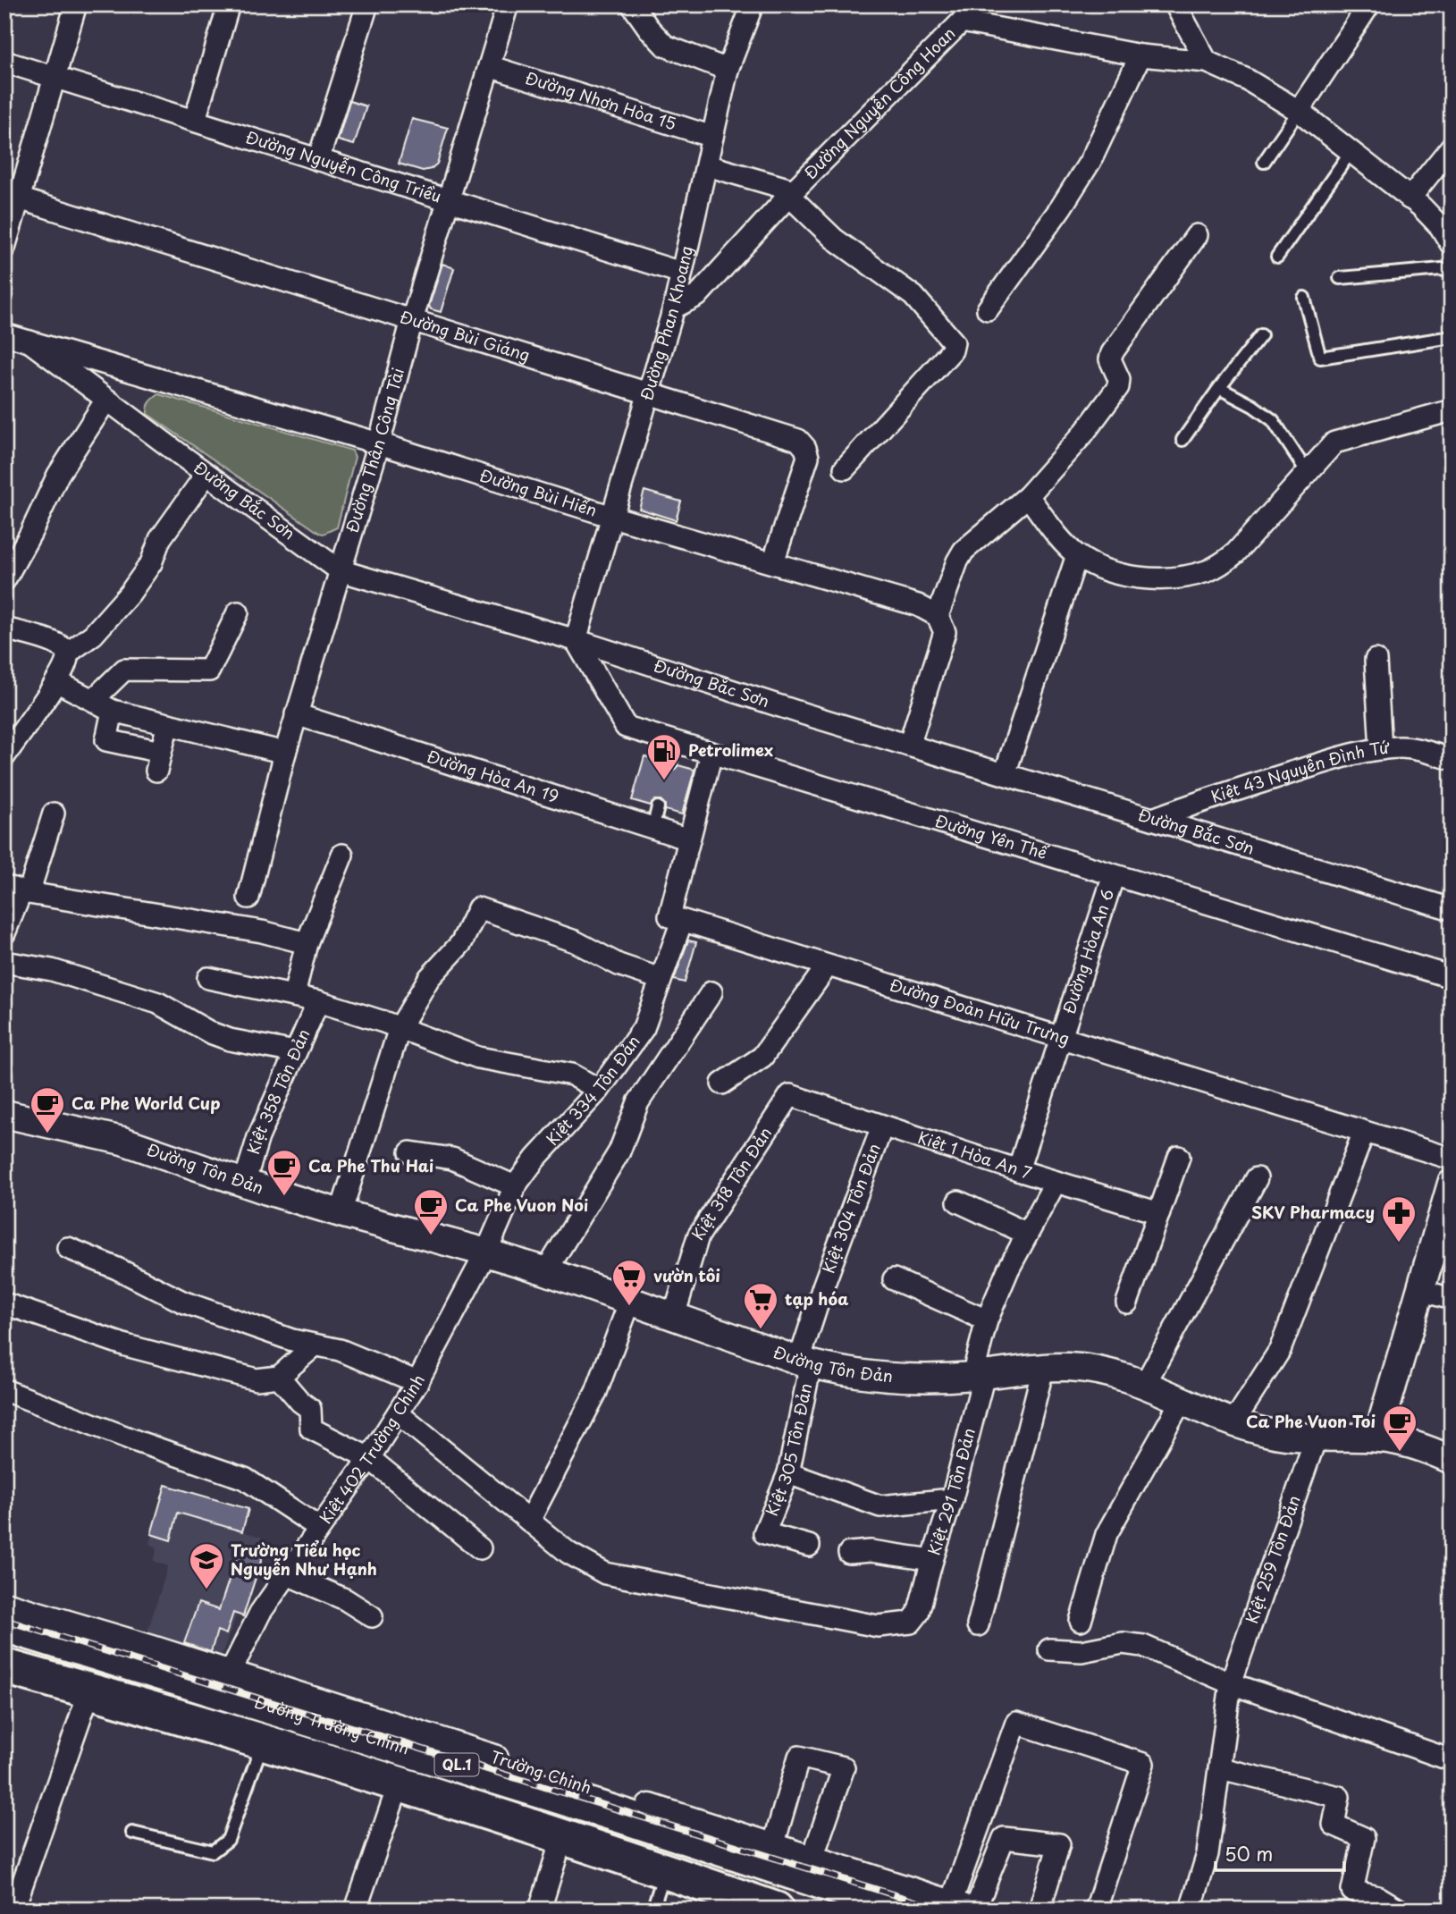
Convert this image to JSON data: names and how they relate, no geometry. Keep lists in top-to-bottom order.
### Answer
{
  "streets": {
    "highway": ["Đường Trường Chinh", "QL.1"],
    "street": [
      "Đường Nhơn Hòa 15",
      "Đường Nguyễn Công Hoan",
      "Đường Nguyễn Công Triều",
      "Đường Phan Khoang",
      "Đường Bùi Giáng",
      "Đường Thân Công Tài",
      "Đường Bùi Hiển",
      "Đường Bắc Sơn",
      "Kiệt 43 Nguyễn Đình Tứ",
      "Đường Hòa An 19",
      "Đường Yên Thế",
      "Đường Hòa An 6",
      "Đường Đoàn Hữu Trưng",
      "Kiệt 334 Tôn Đản",
      "Kiệt 358 Tôn Đản",
      "Kiệt 1 Hòa An 7",
      "Đường Tôn Đản",
      "Kiệt 318 Tôn Đản",
      "Kiệt 304 Tôn Đản",
      "Kiệt 402 Trường Chinh",
      "Kiệt 305 Tôn Đản",
      "Kiệt 291 Tôn Đản",
      "Kiệt 259 Tôn Đản",
      "Trường Chinh"
    ]
  },
  "crossings": [
    ["Đường Nhơn Hòa 15", "Đường Phan Khoang"],
    ["Đường Nhơn Hòa 15", "Đường Thân Công Tài"],
    ["Đường Nguyễn Công Hoan", "Đường Phan Khoang"],
    ["Đường Nguyễn Công Triều", "Đường Phan Khoang"],
    ["Đường Nguyễn Công Triều", "Đường Thân Công Tài"],
    ["Đường Phan Khoang", "Đường Bùi Giáng"],
    ["Đường Phan Khoang", "Đường Bùi Hiển"],
    ["Đường Phan Khoang", "Đường Bắc Sơn"],
    ["Đường Phan Khoang", "Đường Yên Thế"],
    ["Đường Bùi Giáng", "Đường Thân Công Tài"],
    ["Đường Bùi Giáng", "Đường Bùi Hiển"],
    ["Đường Thân Công Tài", "Đường Bùi Hiển"],
    ["Đường Thân Công Tài", "Đường Bắc Sơn"],
    ["Đường Thân Công Tài", "Đường Hòa An 19"],
    ["Đường Bùi Hiển", "Đường Bắc Sơn"],
    ["Đường Bắc Sơn", "Kiệt 43 Nguyễn Đình Tứ"],
    ["Đường Bắc Sơn", "Đường Yên Thế"],
    ["Đường Yên Thế", "Đường Hòa An 6"],
    ["Đường Hòa An 6", "Đường Đoàn Hữu Trưng"],
    ["Đường Hòa An 6", "Kiệt 1 Hòa An 7"],
    ["Đường Đoàn Hữu Trưng", "Kiệt 334 Tôn Đản"],
    ["Kiệt 334 Tôn Đản", "Đường Tôn Đản"],
    ["Kiệt 334 Tôn Đản", "Kiệt 402 Trường Chinh"],
    ["Kiệt 358 Tôn Đản", "Đường Tôn Đản"],
    ["Kiệt 1 Hòa An 7", "Kiệt 318 Tôn Đản"],
    ["Kiệt 1 Hòa An 7", "Kiệt 304 Tôn Đản"],
    ["Kiệt 1 Hòa An 7", "Kiệt 291 Tôn Đản"],
    ["Đường Tôn Đản", "Kiệt 318 Tôn Đản"],
    ["Đường Tôn Đản", "Kiệt 304 Tôn Đản"],
    ["Đường Tôn Đản", "Kiệt 402 Trường Chinh"],
    ["Đường Tôn Đản", "Kiệt 305 Tôn Đản"],
    ["Đường Tôn Đản", "Kiệt 291 Tôn Đản"],
    ["Đường Tôn Đản", "Kiệt 259 Tôn Đản"],
    ["Kiệt 304 Tôn Đản", "Kiệt 305 Tôn Đản"],
    ["Kiệt 402 Trường Chinh", "Trường Chinh"]
  ],
  "places": {
    "fuel station": ["Petrolimex"],
    "cafe": [
      "Ca Phe World Cup",
      "Ca Phe Thu Hai",
      "Ca Phe Vuon Noi",
      "Ca Phe Vuon Toi"
    ],
    "pharmacy": ["SKV Pharmacy"],
    "supermarket": ["vườn tôi", "tạp hóa"],
    "school or university": ["Trường Tiểu học Nguyễn Như Hạnh"]
  },
  "scale_bar": "50 m"
}
